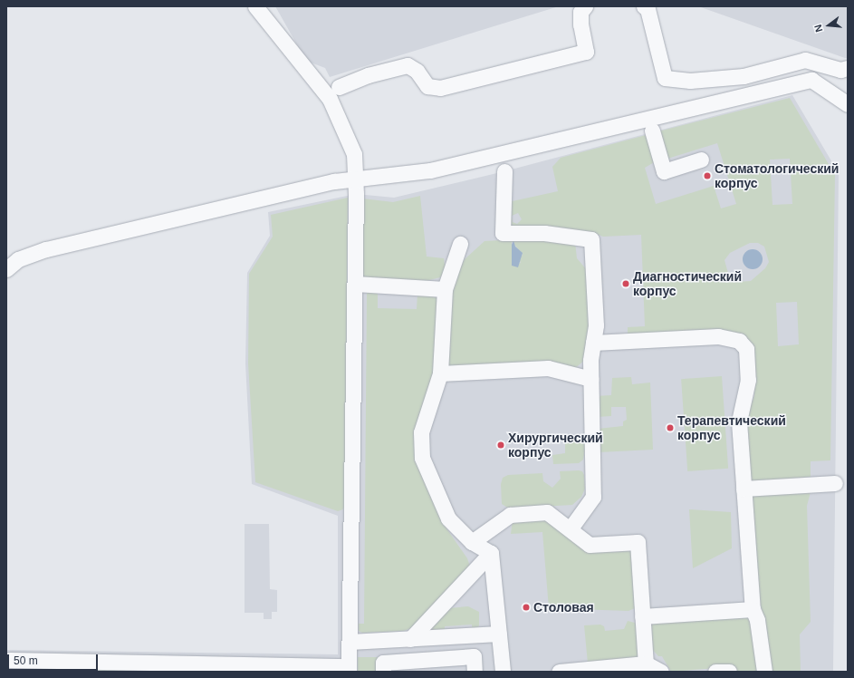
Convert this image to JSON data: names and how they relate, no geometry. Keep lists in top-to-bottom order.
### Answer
{
  "places": [
    "Стоматологический корпус",
    "Диагностический корпус",
    "Терапевтический корпус",
    "Хирургический корпус",
    "Столовая"
  ],
  "scale_bar": "50 m",
  "north": "left"
}
